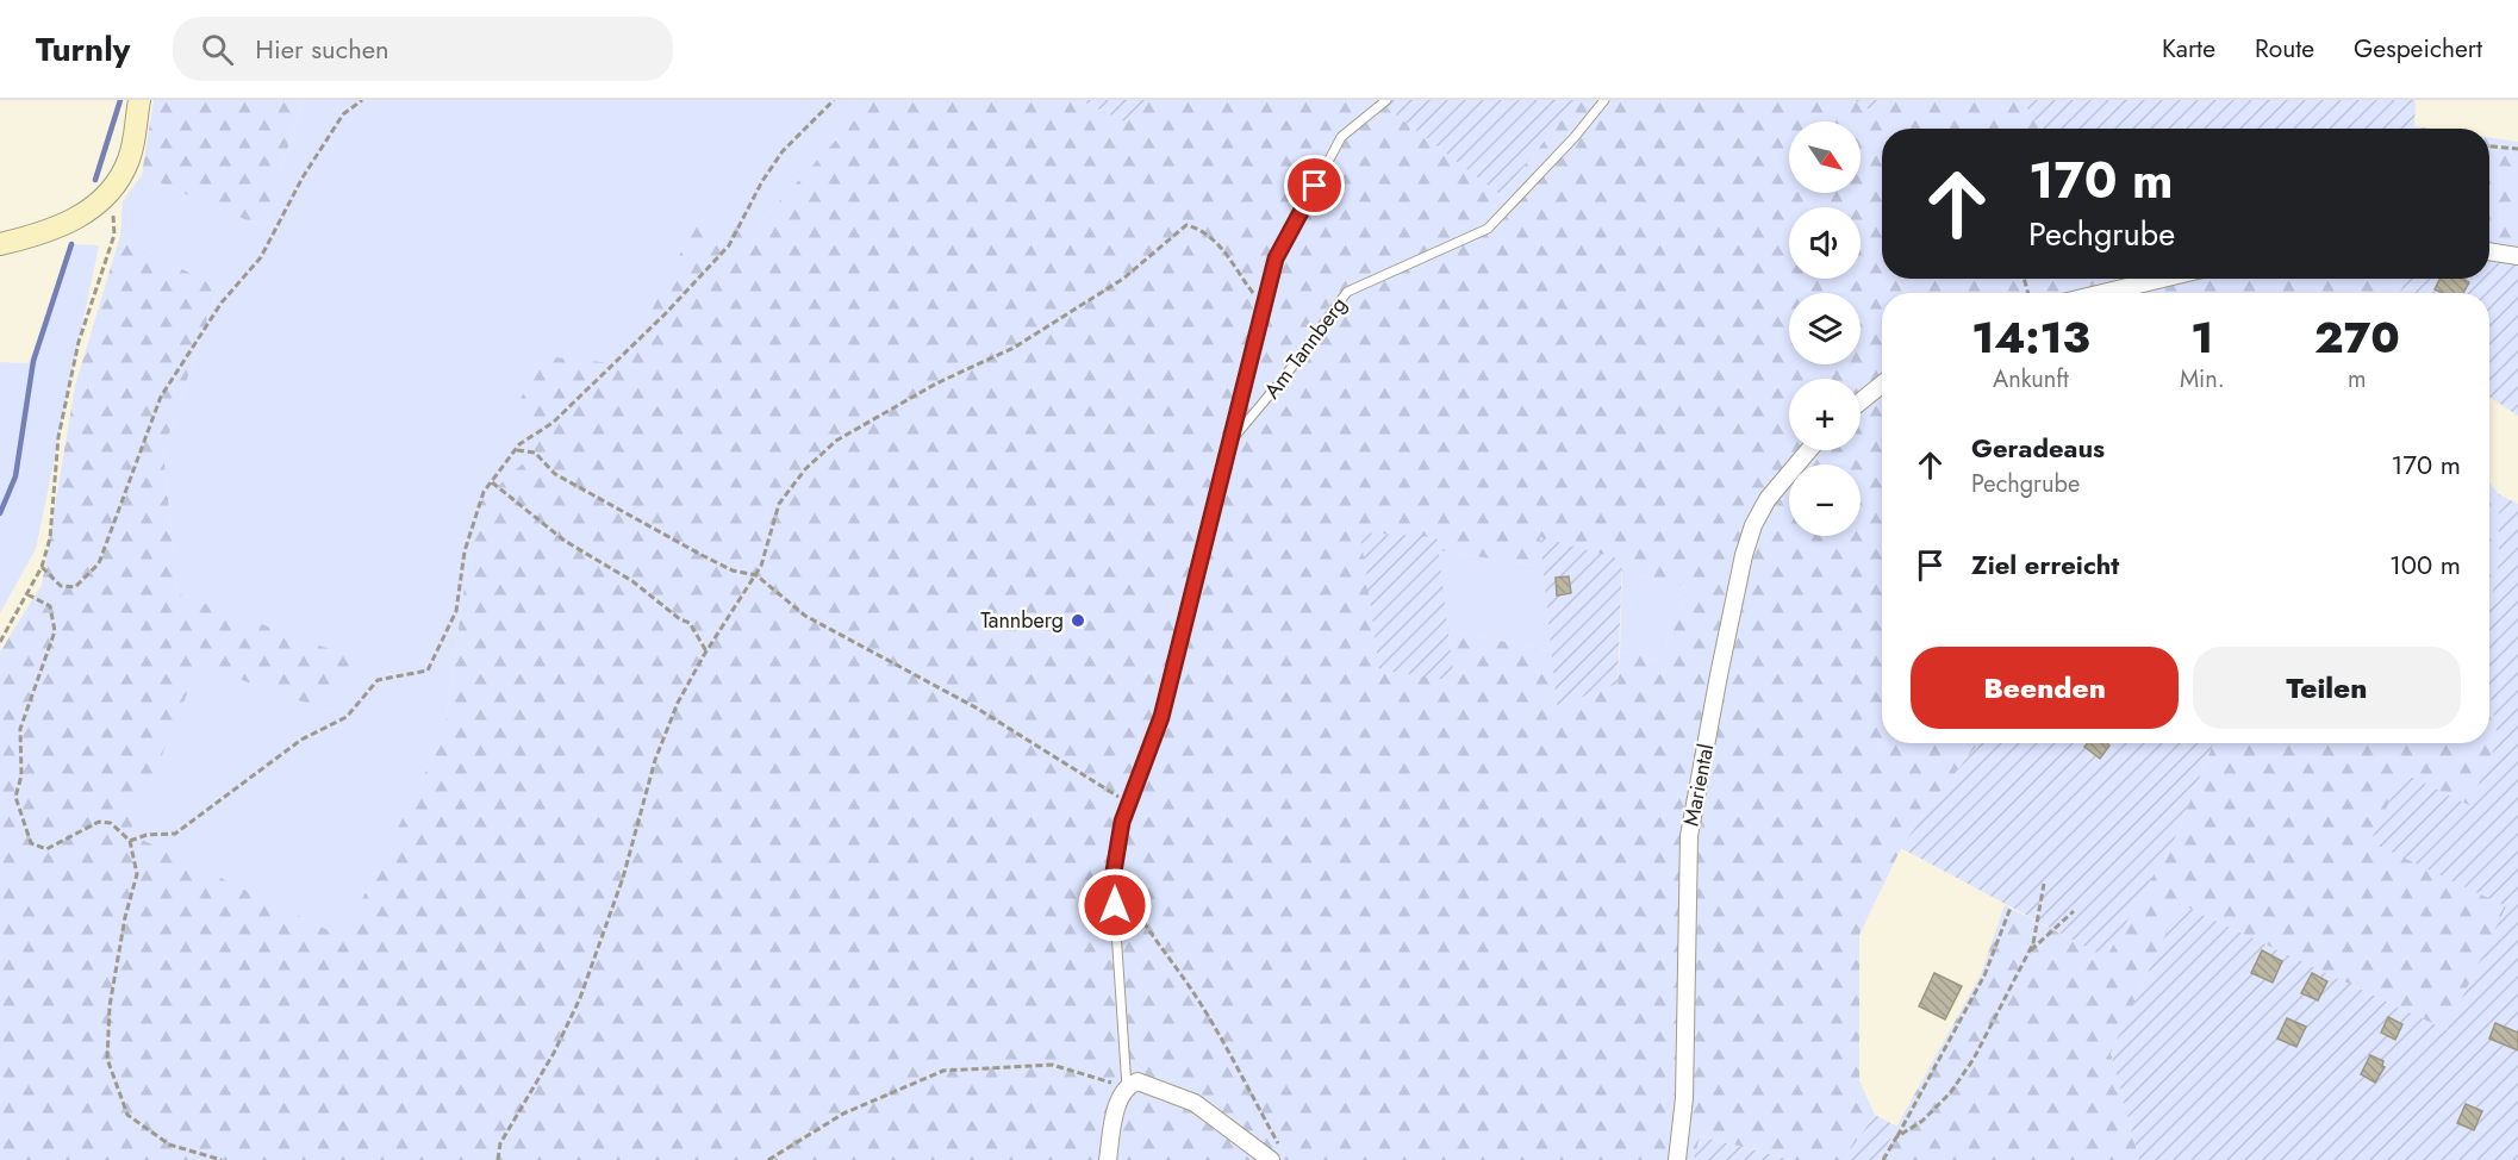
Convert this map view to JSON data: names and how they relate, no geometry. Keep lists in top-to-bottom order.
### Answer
{
  "streets": {
    "street": ["Mariental"],
    "lane": ["Am Tannberg"]
  },
  "places": ["Tannberg"],
  "north": "bottom right",
  "page": {
    "header": "Turnly",
    "search": "Hier suchen",
    "nav": ["Karte", "Route", "Gespeichert"],
    "map_buttons": ["+", "−"],
    "turn": ["170 m", "Pechgrube"],
    "eta": [
      "14:13",
      "Ankunft",
      "1",
      "Min.",
      "270",
      "m"
    ],
    "list": [
      {
        "name": "Geradeaus",
        "note": "Pechgrube",
        "value": "170 m"
      },
      {
        "name": "Ziel erreicht",
        "value": "100 m"
      }
    ],
    "buttons": ["Beenden", "Teilen"]
  }
}
